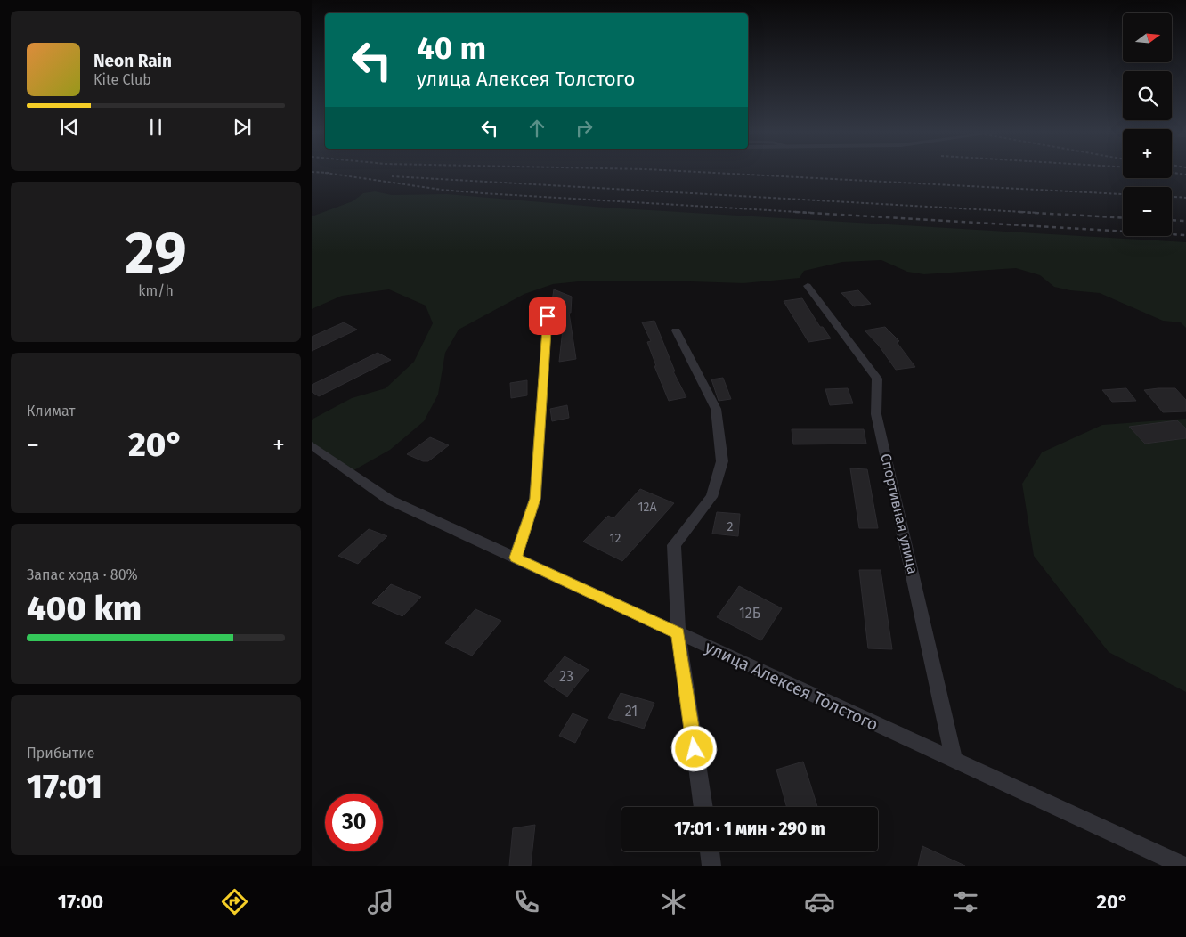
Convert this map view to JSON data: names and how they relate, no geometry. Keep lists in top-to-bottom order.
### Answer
{
  "streets": {
    "street": ["Спортивная улица", "улица Алексея Толстого"]
  },
  "crossings": [
    ["Спортивная улица", "улица Алексея Толстого"]
  ],
  "house_numbers": [
    "12А",
    "2",
    "12",
    "12Б",
    "23",
    "21"
  ],
  "north": "right",
  "page": {
    "map_buttons": ["+", "−"],
    "turn": ["40 m", "улица Алексея Толстого"],
    "song": ["Neon Rain", "Kite Club"],
    "tile": [
      ["29", "km/h"],
      "Климат",
      ["Запас хода · 80%", "400 km"],
      ["Прибытие", "17:01"]
    ],
    "heat": ["−", "20°", "+"],
    "limit": "30",
    "trip": "17:01 · 1 мин · 290 m",
    "tabs": ["17:00", "20°"]
  }
}
